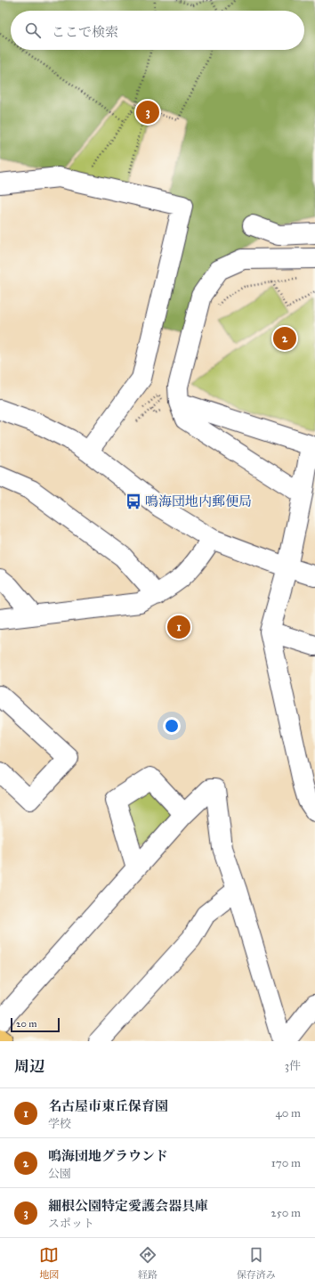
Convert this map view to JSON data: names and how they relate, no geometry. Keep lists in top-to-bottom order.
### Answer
{
  "places": {
    "bus stop": ["鳴海団地内郵便局"]
  },
  "scale_bar": "20 m",
  "page": {
    "search": "ここで検索",
    "pins": ["3", "2", "1"],
    "scale": "20 m",
    "heading": ["周辺", "3件"],
    "list": [
      {
        "mark": "1",
        "name": "名古屋市東丘保育園",
        "note": "学校",
        "value": "40 m"
      },
      {
        "mark": "2",
        "name": "鳴海団地グラウンド",
        "note": "公園",
        "value": "170 m"
      },
      {
        "mark": "3",
        "name": "細根公園特定愛護会器具庫",
        "note": "スポット",
        "value": "250 m"
      }
    ],
    "nav": ["地図", "経路", "保存済み"]
  }
}
